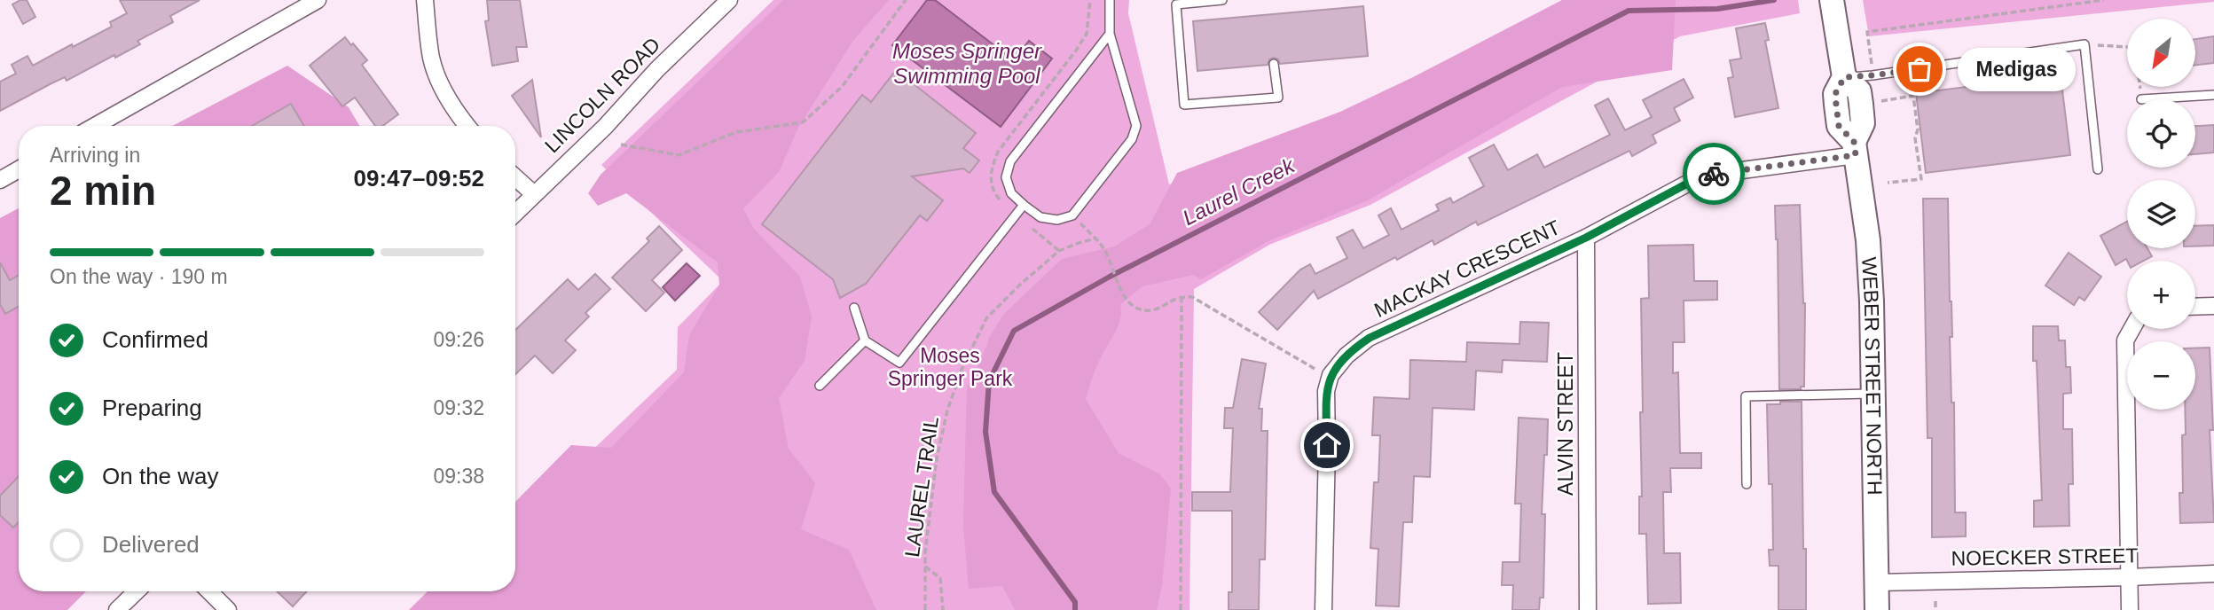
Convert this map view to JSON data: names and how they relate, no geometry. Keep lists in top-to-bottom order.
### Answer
{
  "streets": {
    "main road": ["WEBER STREET NORTH"],
    "street": [
      "LINCOLN ROAD",
      "MACKAY CRESCENT",
      "ALVIN STREET",
      "NOECKER STREET"
    ],
    "path": ["LAUREL TRAIL"]
  },
  "crossings": [
    ["MACKAY CRESCENT", "WEBER STREET NORTH"],
    ["MACKAY CRESCENT", "ALVIN STREET"],
    ["WEBER STREET NORTH", "NOECKER STREET"]
  ],
  "water": ["Moses Springer Swimming Pool", "Laurel Creek"],
  "parks": ["Moses Springer Park"],
  "places": ["Medigas"],
  "north": "bottom left",
  "page": {
    "map_buttons": ["+", "−"],
    "bubble": "Medigas",
    "heading": ["2 min", "Arriving in", "09:47–09:52"],
    "bar": "On the way · 190 m",
    "list": [
      ["Confirmed", "09:26"],
      ["Preparing", "09:32"],
      ["On the way", "09:38"],
      "Delivered"
    ]
  }
}
